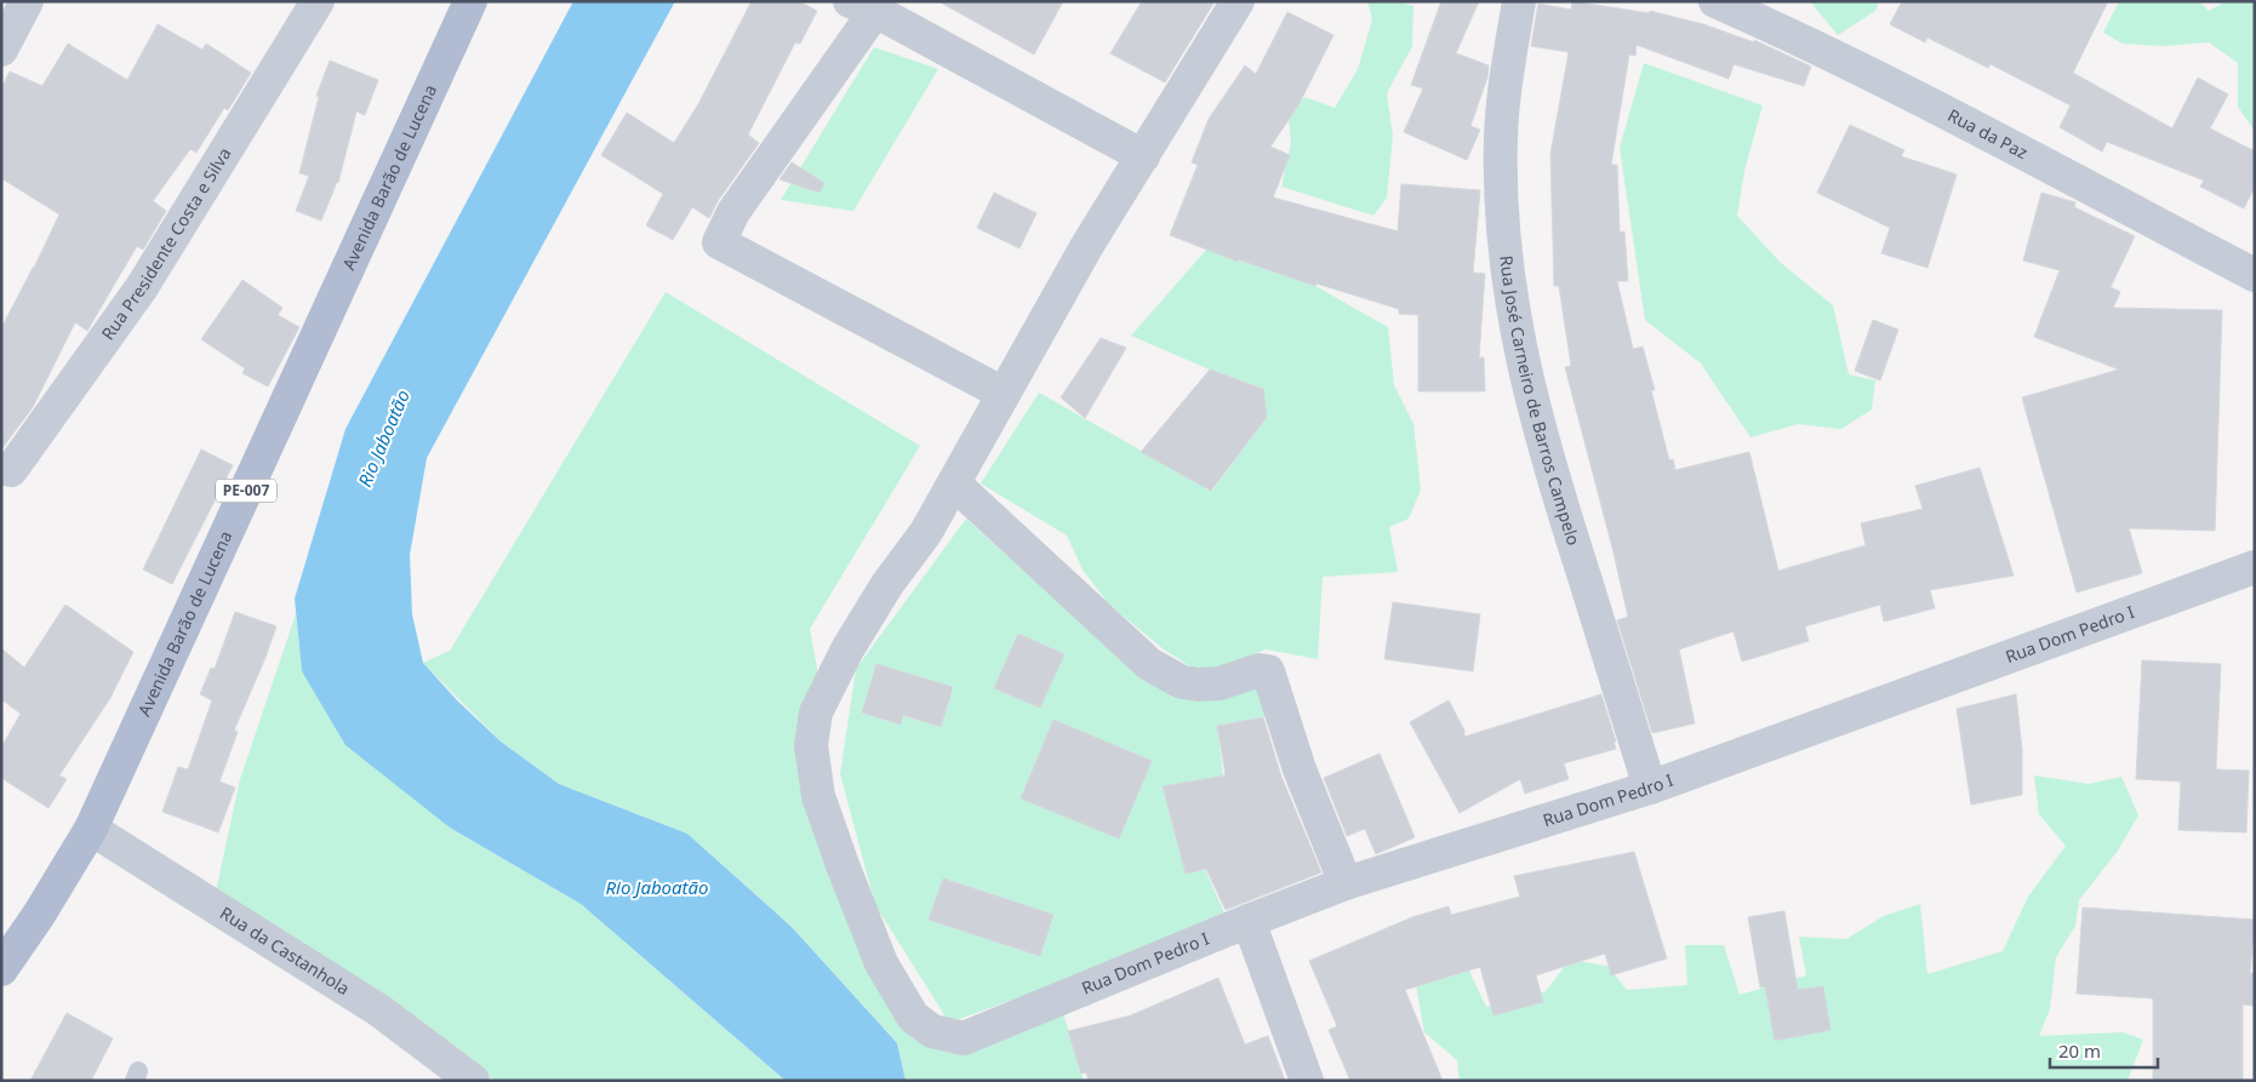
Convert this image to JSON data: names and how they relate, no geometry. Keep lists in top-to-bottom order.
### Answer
{
  "streets": {
    "main road": ["Avenida Barão de Lucena", "PE-007"],
    "street": [
      "Rua da Paz",
      "Rua Presidente Costa e Silva",
      "Rua José Carneiro de Barros Campelo",
      "Rua Dom Pedro I",
      "Rua da Castanhola"
    ]
  },
  "crossings": [
    ["Avenida Barão de Lucena", "Rua da Castanhola"],
    ["Rua José Carneiro de Barros Campelo", "Rua Dom Pedro I"]
  ],
  "water": ["Rio Jaboatão"],
  "scale_bar": "20 m"
}
